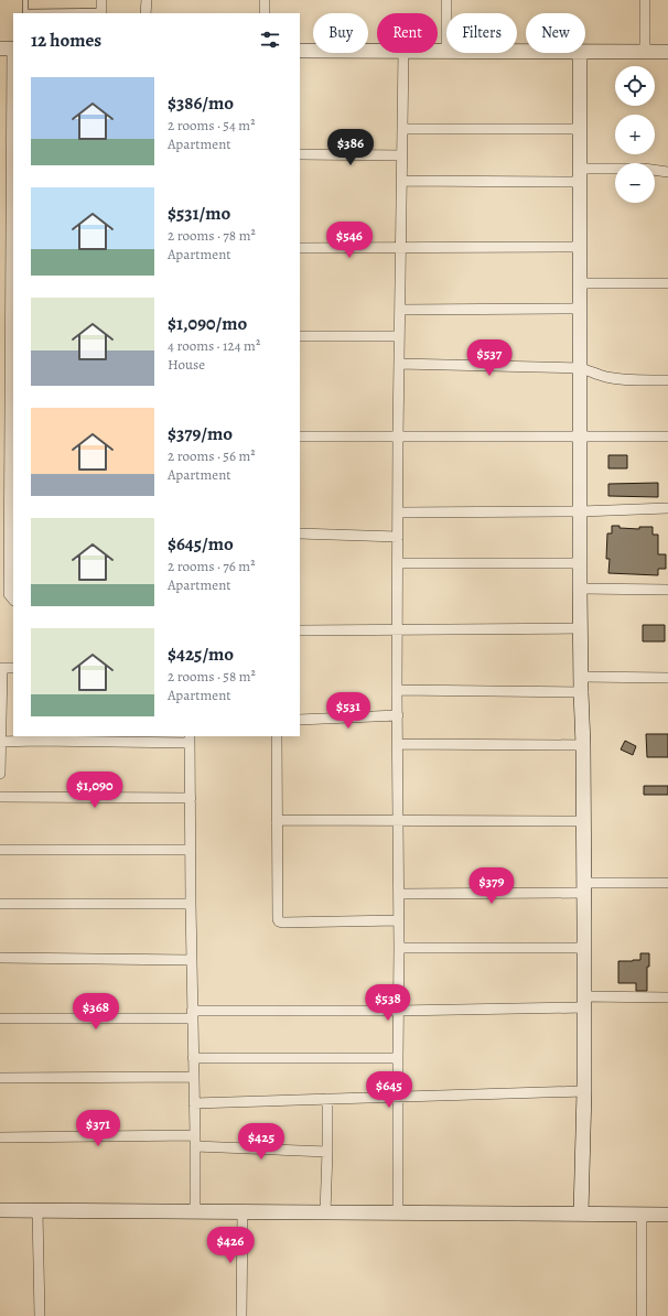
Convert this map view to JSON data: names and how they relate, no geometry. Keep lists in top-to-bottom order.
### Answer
{
  "page": {
    "chip": [
      "Buy",
      "Rent",
      "Filters",
      "New"
    ],
    "heading": "12 homes",
    "map_buttons": ["+", "−"],
    "list": [
      {
        "name": "$386/mo",
        "note": "2 rooms · 54 m² · Apartment"
      },
      {
        "name": "$531/mo",
        "note": "2 rooms · 78 m² · Apartment"
      },
      {
        "name": "$1,090/mo",
        "note": "4 rooms · 124 m² · House"
      },
      {
        "name": "$379/mo",
        "note": "2 rooms · 56 m² · Apartment"
      },
      {
        "name": "$645/mo",
        "note": "2 rooms · 76 m² · Apartment"
      },
      {
        "name": "$425/mo",
        "note": "2 rooms · 58 m² · Apartment"
      }
    ],
    "price": [
      "$386",
      "$546",
      "$537",
      "$531",
      "$1,090",
      "$379",
      "$538",
      "$368",
      "$645",
      "$371",
      "$425",
      "$426"
    ]
  }
}
